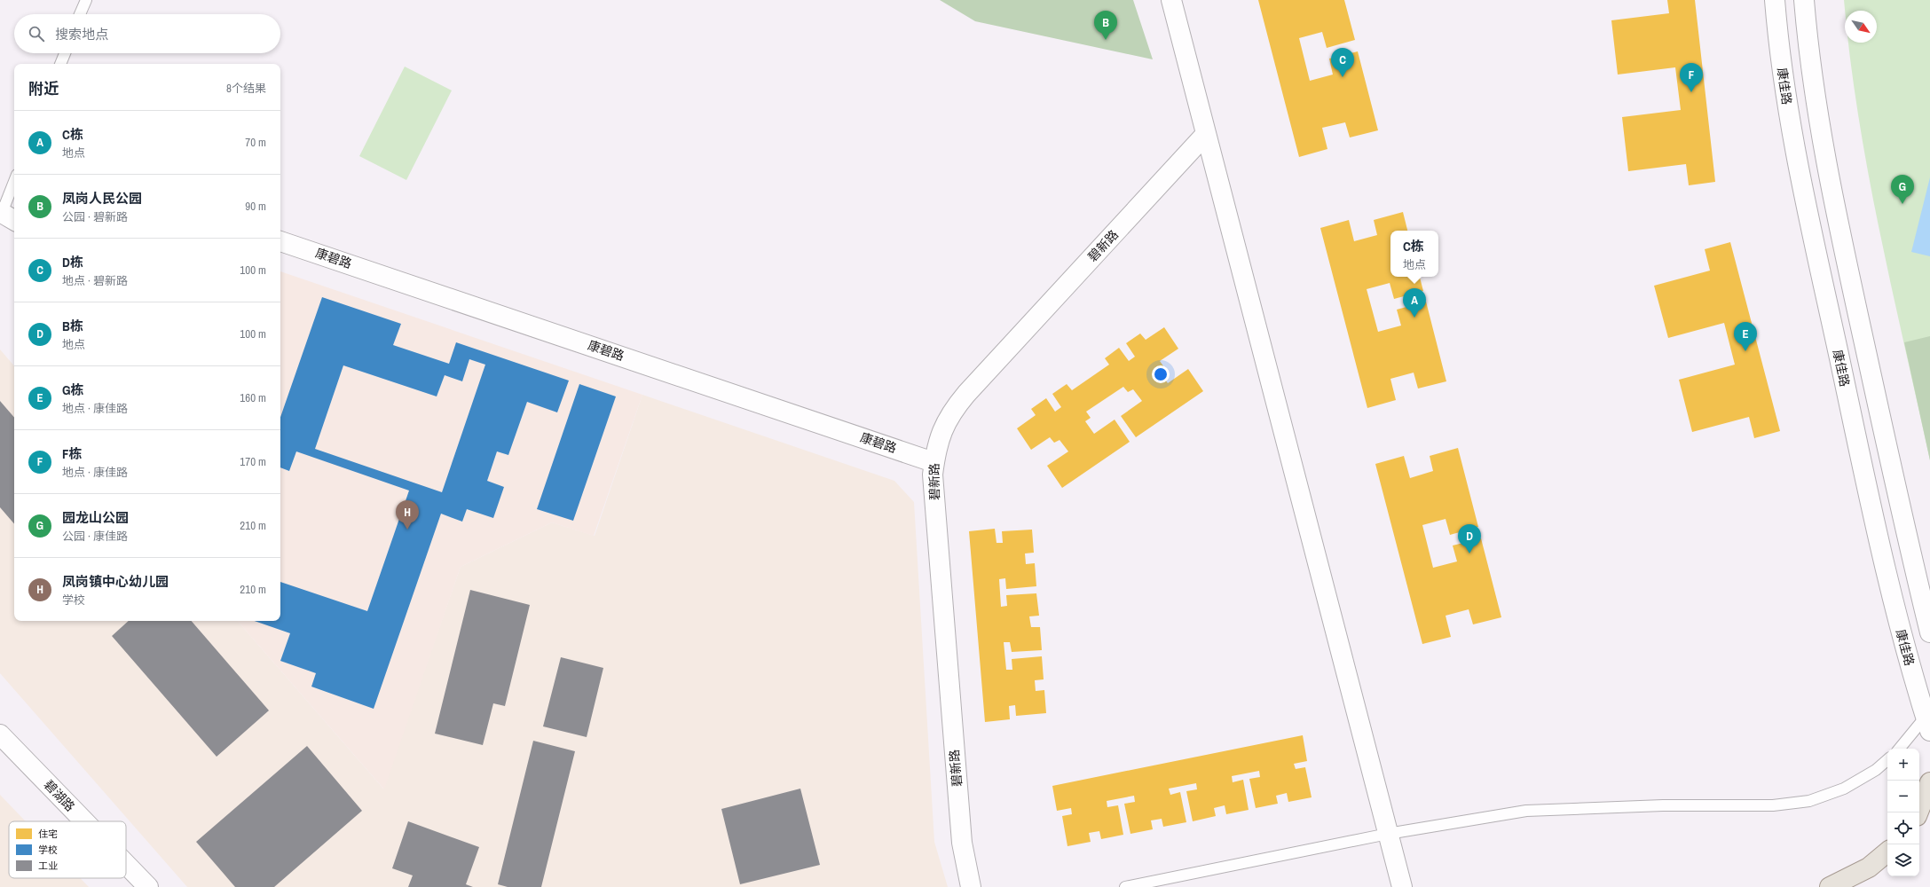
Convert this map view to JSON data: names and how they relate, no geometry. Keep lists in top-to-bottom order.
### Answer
{
  "streets": {
    "street": [
      "康佳路",
      "碧新路",
      "康碧路",
      "碧湖路"
    ]
  },
  "crossings": [
    ["碧新路", "康碧路"]
  ],
  "legend": ["住宅", "学校", "工业"],
  "north": "bottom right",
  "page": {
    "pins": [
      "B",
      "C",
      "F",
      "G",
      "A",
      "E",
      "H",
      "D"
    ],
    "search": "搜索地点",
    "heading": ["附近", "8个结果"],
    "list": [
      {
        "mark": "A",
        "name": "C栋",
        "note": "地点",
        "value": "70 m"
      },
      {
        "mark": "B",
        "name": "凤岗人民公园",
        "note": "公园 · 碧新路",
        "value": "90 m"
      },
      {
        "mark": "C",
        "name": "D栋",
        "note": "地点 · 碧新路",
        "value": "100 m"
      },
      {
        "mark": "D",
        "name": "B栋",
        "note": "地点",
        "value": "100 m"
      },
      {
        "mark": "E",
        "name": "G栋",
        "note": "地点 · 康佳路",
        "value": "160 m"
      },
      {
        "mark": "F",
        "name": "F栋",
        "note": "地点 · 康佳路",
        "value": "170 m"
      },
      {
        "mark": "G",
        "name": "园龙山公园",
        "note": "公园 · 康佳路",
        "value": "210 m"
      },
      {
        "mark": "H",
        "name": "凤岗镇中心幼儿园",
        "note": "学校",
        "value": "210 m"
      }
    ],
    "popup": ["C栋", "地点"],
    "map_buttons": ["+", "−"]
  }
}
